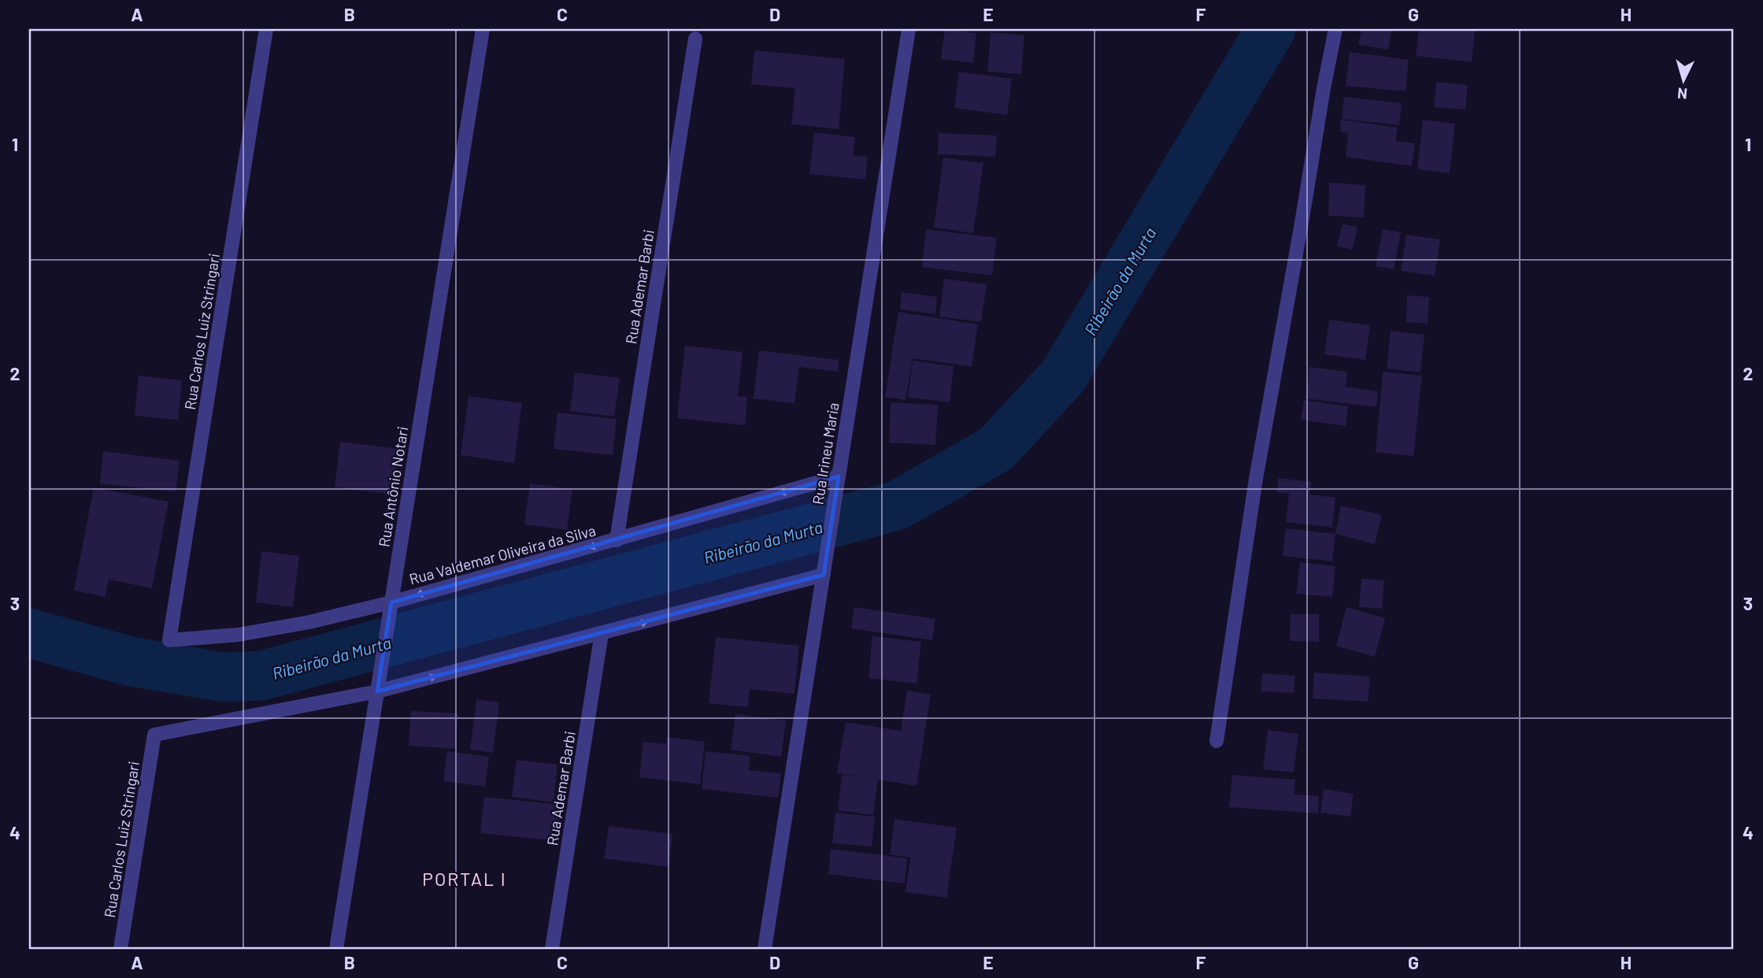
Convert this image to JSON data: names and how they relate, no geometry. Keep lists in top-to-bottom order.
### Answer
{
  "streets": {
    "street": [
      "Rua Ademar Barbi",
      "Rua Carlos Luiz Stringari",
      "Rua Irineu Maria",
      "Rua Antônio Notari",
      "Rua Valdemar Oliveira da Silva"
    ]
  },
  "crossings": [
    ["Rua Ademar Barbi", "Rua Valdemar Oliveira da Silva"],
    ["Rua Carlos Luiz Stringari", "Rua Antônio Notari"],
    ["Rua Carlos Luiz Stringari", "Rua Valdemar Oliveira da Silva"],
    ["Rua Irineu Maria", "Rua Valdemar Oliveira da Silva"],
    ["Rua Antônio Notari", "Rua Valdemar Oliveira da Silva"]
  ],
  "districts": ["PORTAL I"],
  "water": ["Ribeirão da Murta"],
  "north": "bottom",
  "grid": {
    "columns": [
      "A",
      "B",
      "C",
      "D",
      "E",
      "F",
      "G",
      "H"
    ],
    "rows": [
      "1",
      "2",
      "3",
      "4"
    ]
  }
}
